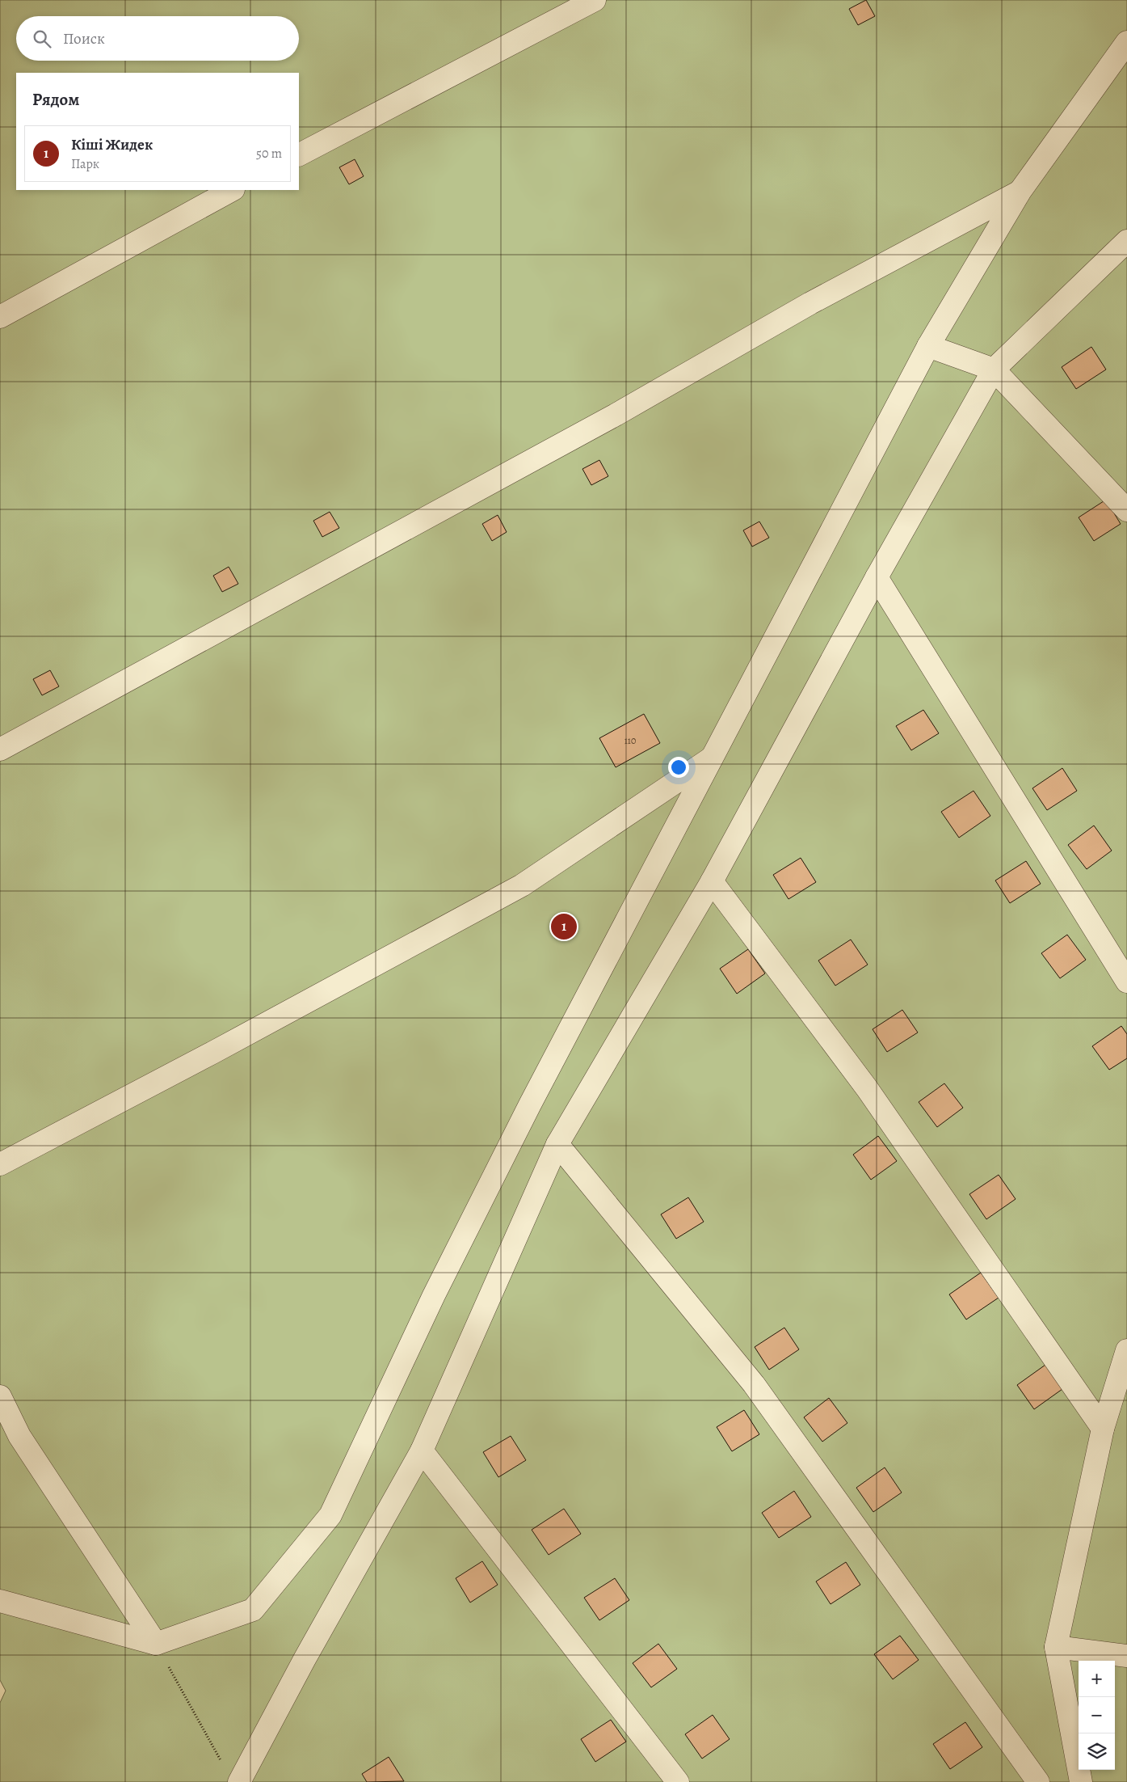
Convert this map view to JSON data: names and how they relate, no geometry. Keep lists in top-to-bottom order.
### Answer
{
  "house_numbers": ["110"],
  "page": {
    "search": "Поиск",
    "heading": "Рядом",
    "list": [
      {
        "mark": "1",
        "name": "Кіші Жидек",
        "note": "Парк",
        "value": "50 m"
      }
    ],
    "pins": "1",
    "map_buttons": ["+", "−"]
  }
}
